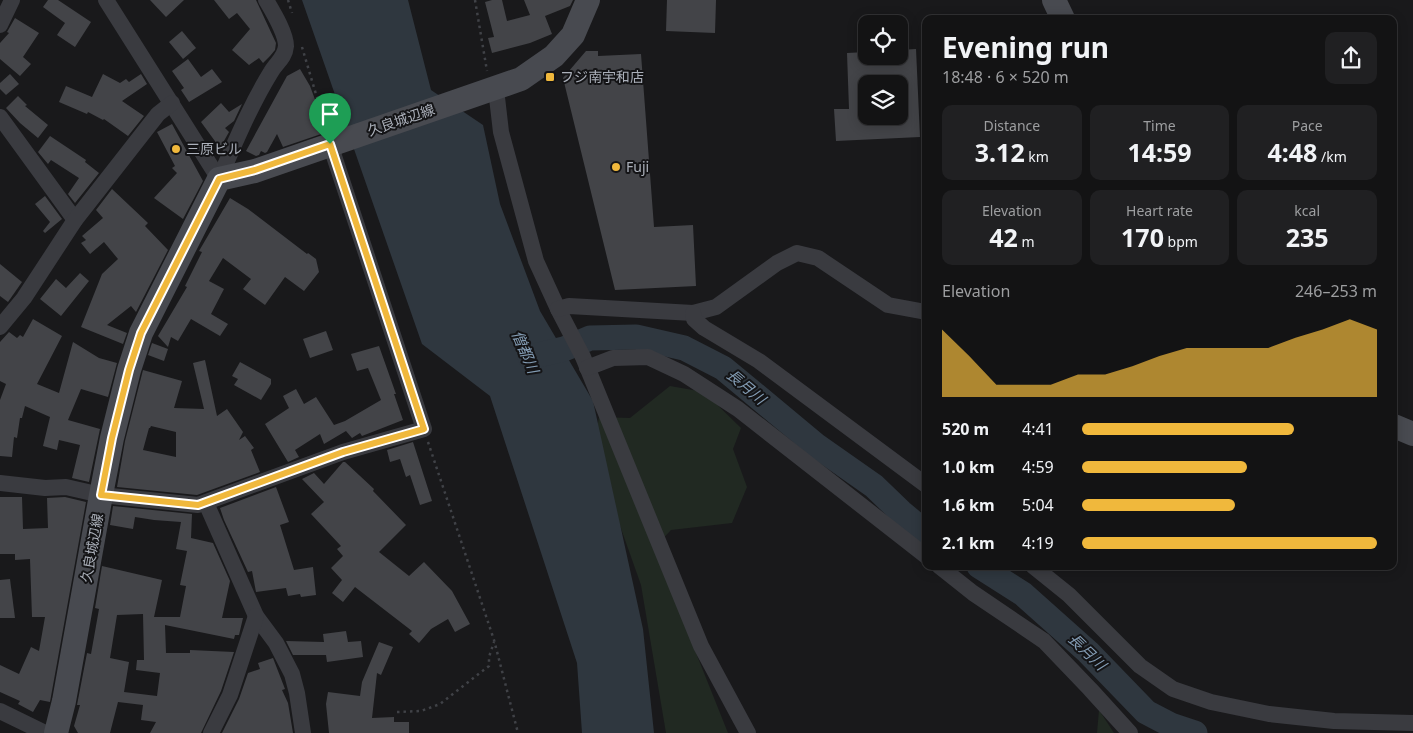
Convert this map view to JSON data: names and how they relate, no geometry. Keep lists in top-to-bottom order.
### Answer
{
  "streets": {
    "main road": ["久良城辺線"]
  },
  "water": ["僧都川", "長月川"],
  "places": {
    "transit": ["フジ南宇和店"],
    "other": ["三原ビル", "Fuji"]
  },
  "page": {
    "heading": ["Evening run", "18:48 · 6 × 520 m"],
    "stats": [
      ["Distance", "3.12 km"],
      ["Time", "14:59"],
      ["Pace", "4:48 /km"],
      ["Elevation", "42 m"],
      ["Heart rate", "170 bpm"],
      ["kcal", "235"]
    ],
    "chart": ["Elevation", "246–253 m"],
    "list": [
      {
        "name": "520 m",
        "note": "4:41"
      },
      {
        "name": "1.0 km",
        "note": "4:59"
      },
      {
        "name": "1.6 km",
        "note": "5:04"
      },
      {
        "name": "2.1 km",
        "note": "4:19"
      }
    ]
  }
}
